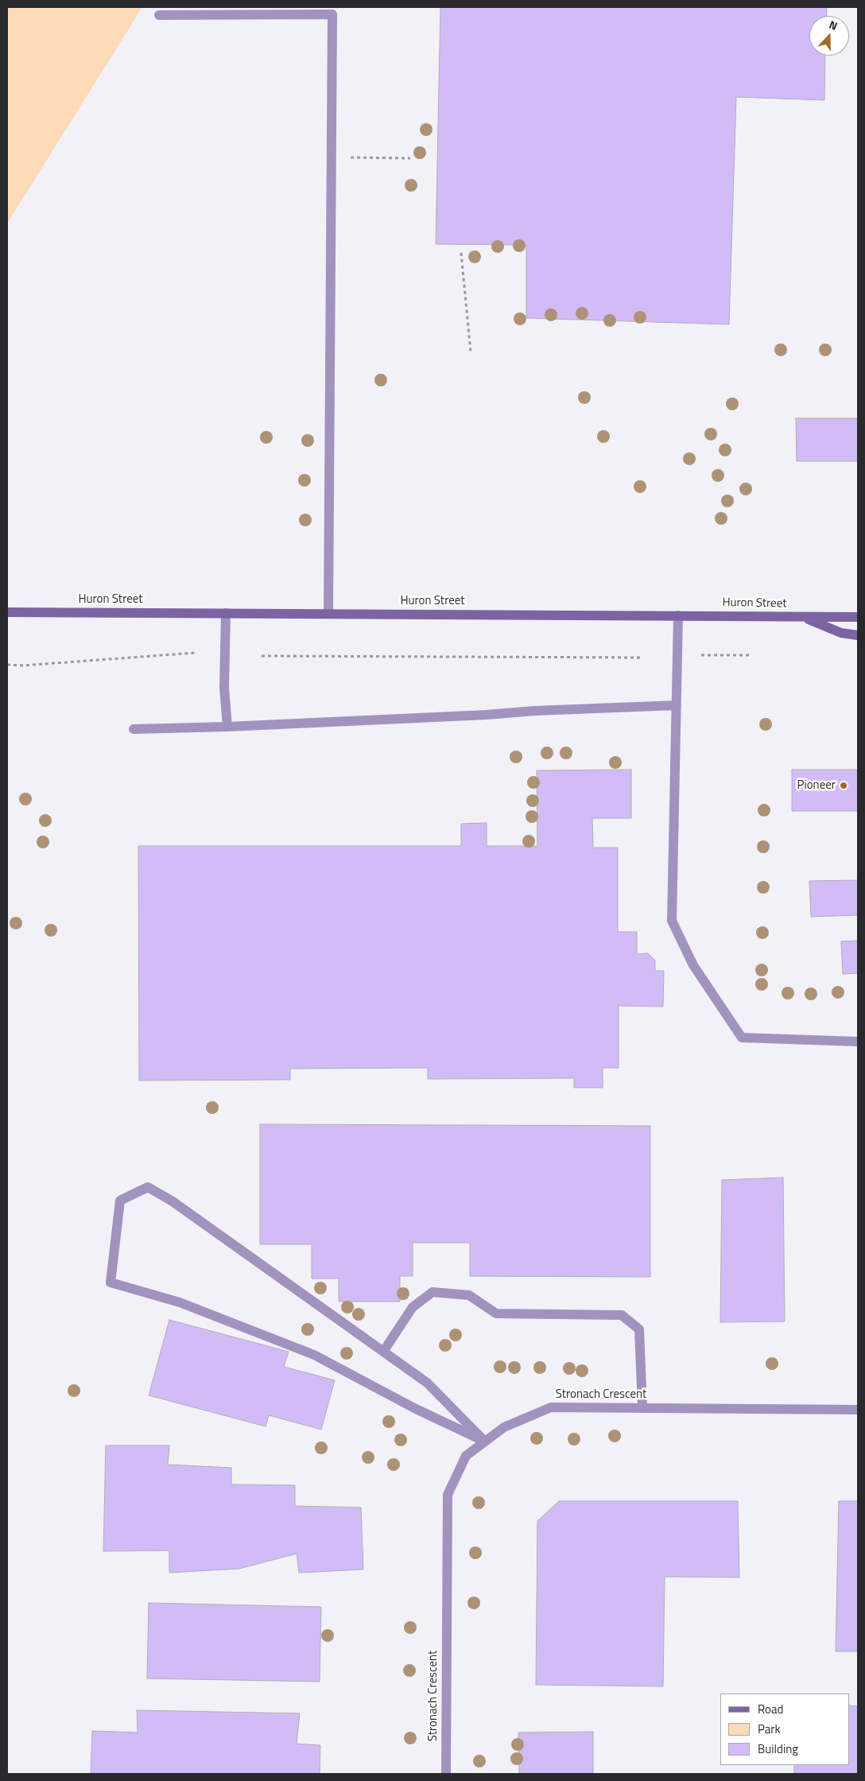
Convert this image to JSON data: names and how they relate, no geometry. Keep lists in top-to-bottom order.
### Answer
{
  "streets": {
    "main road": ["Huron Street"],
    "street": ["Stronach Crescent"]
  },
  "places": ["Pioneer"],
  "legend": ["Road", "Park", "Building"],
  "north": "top"
}
